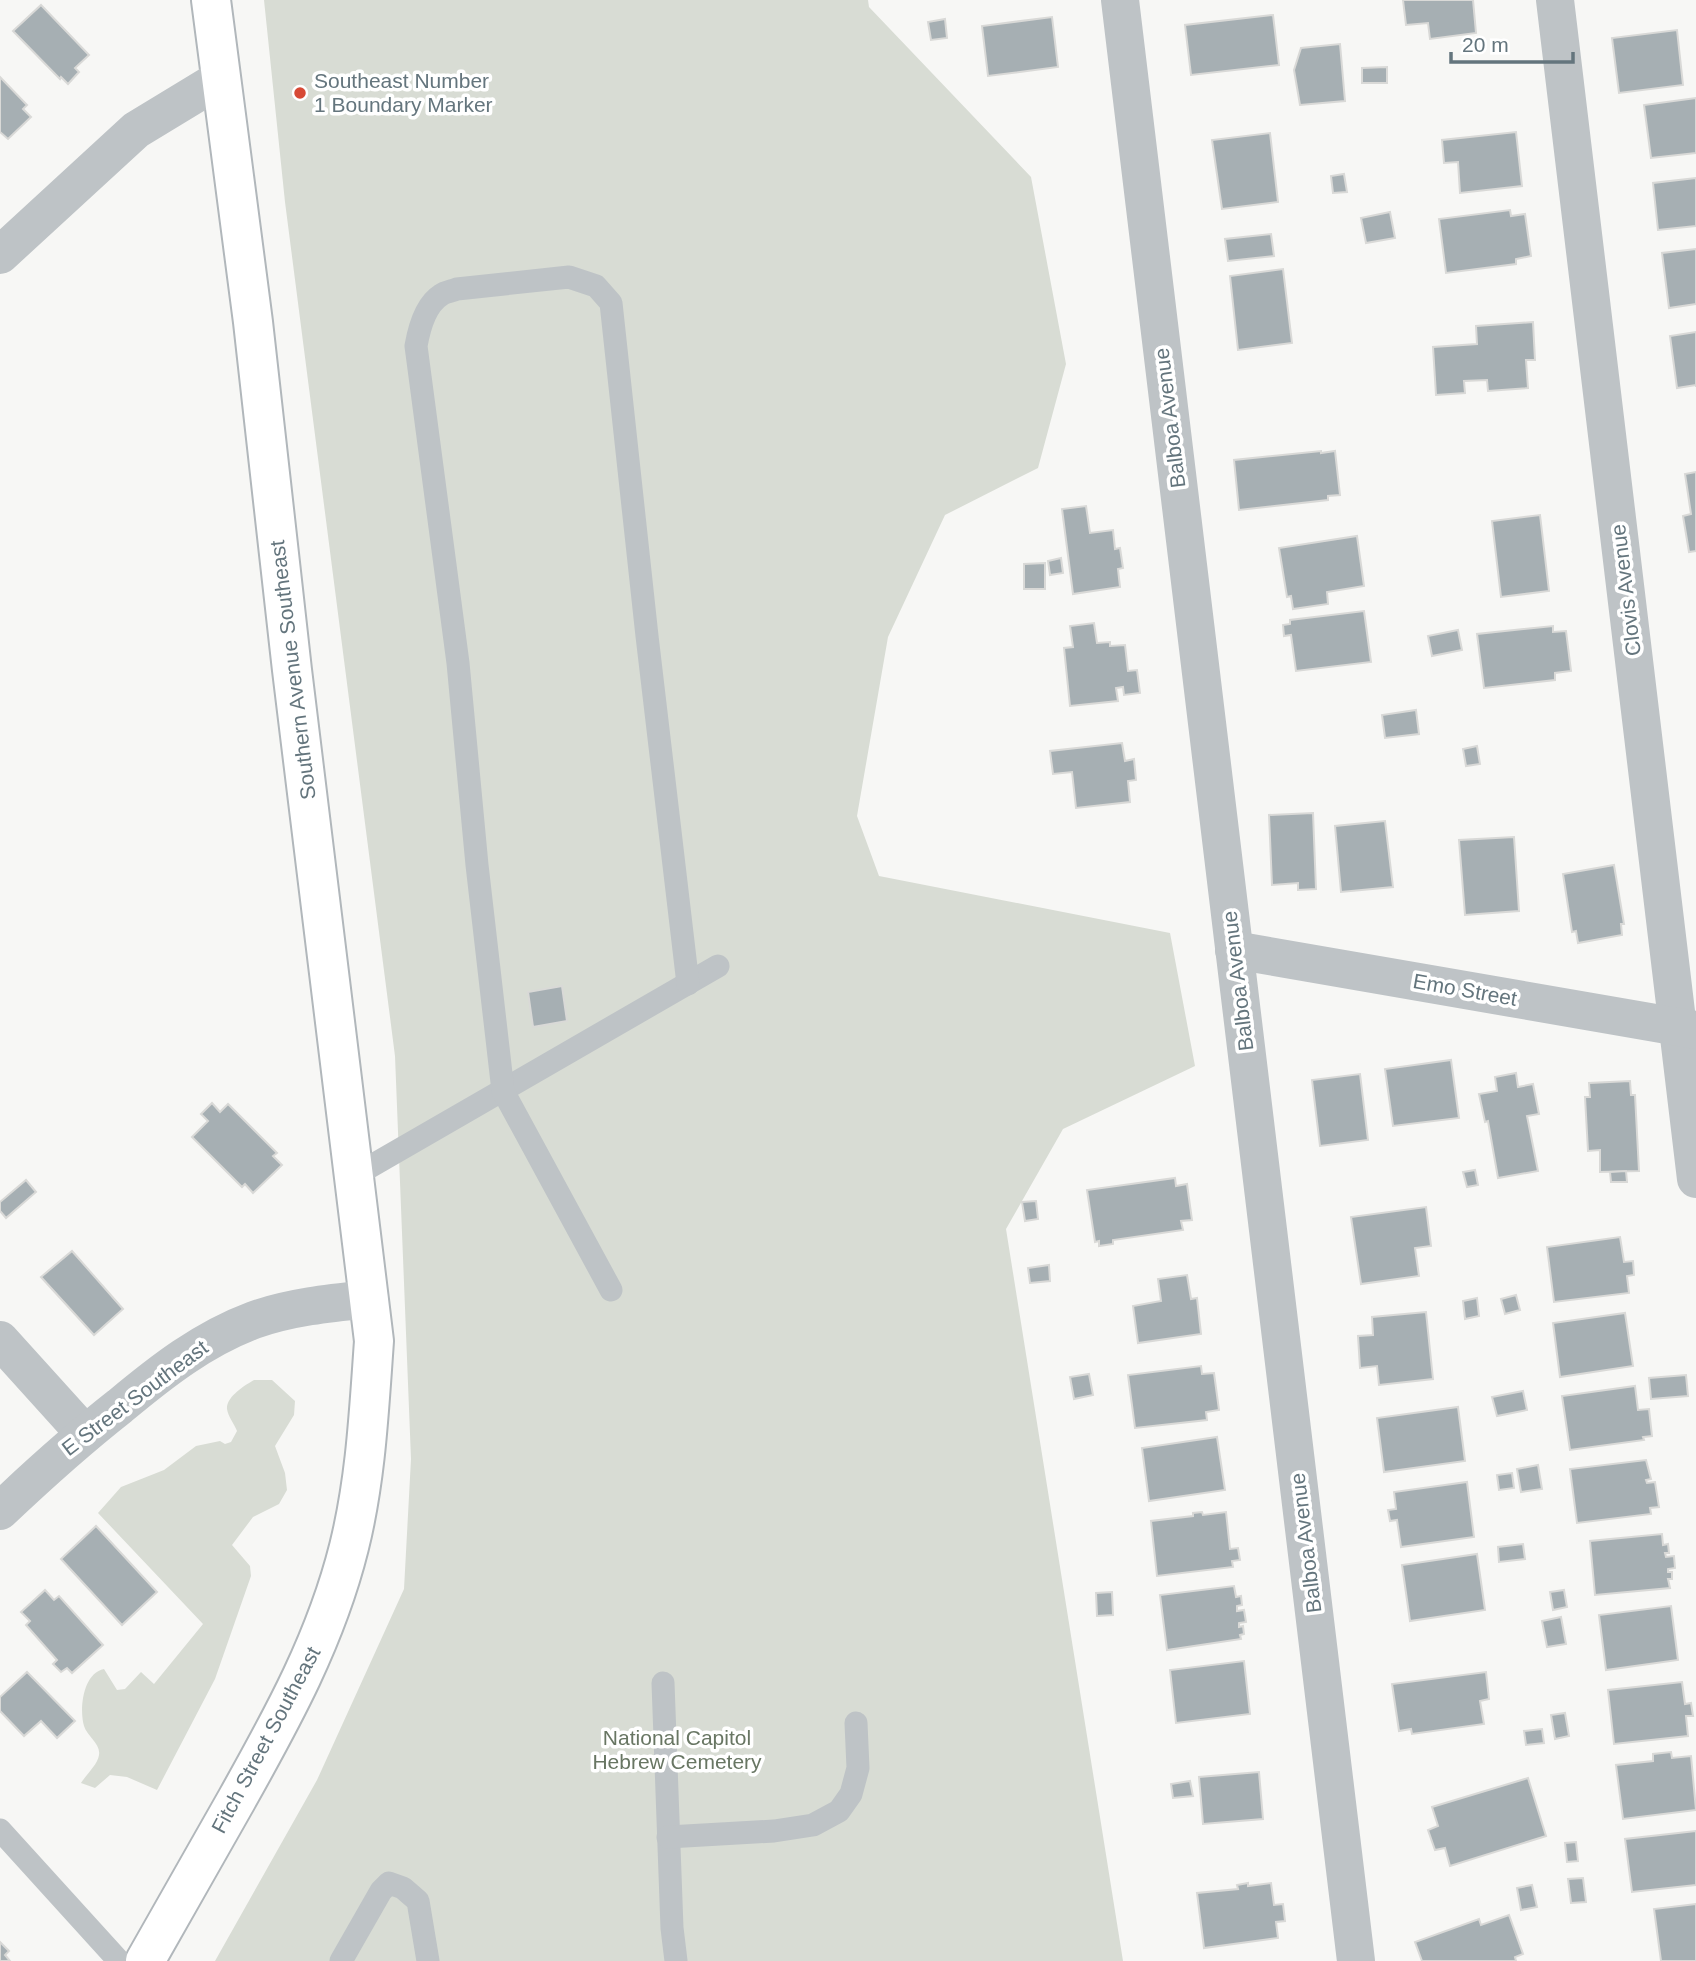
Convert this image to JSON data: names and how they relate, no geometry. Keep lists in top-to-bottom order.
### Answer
{
  "streets": {
    "main road": ["Southern Avenue Southeast", "Fitch Street Southeast"],
    "street": [
      "Balboa Avenue",
      "Clovis Avenue",
      "Emo Street",
      "E Street Southeast"
    ]
  },
  "crossings": [
    ["Balboa Avenue", "Emo Street"],
    ["Clovis Avenue", "Emo Street"],
    ["Southern Avenue Southeast", "E Street Southeast"],
    ["Southern Avenue Southeast", "Fitch Street Southeast"]
  ],
  "parks": ["National Capitol Hebrew Cemetery"],
  "places": ["Southeast Number 1 Boundary Marker"],
  "scale_bar": "20 m"
}
